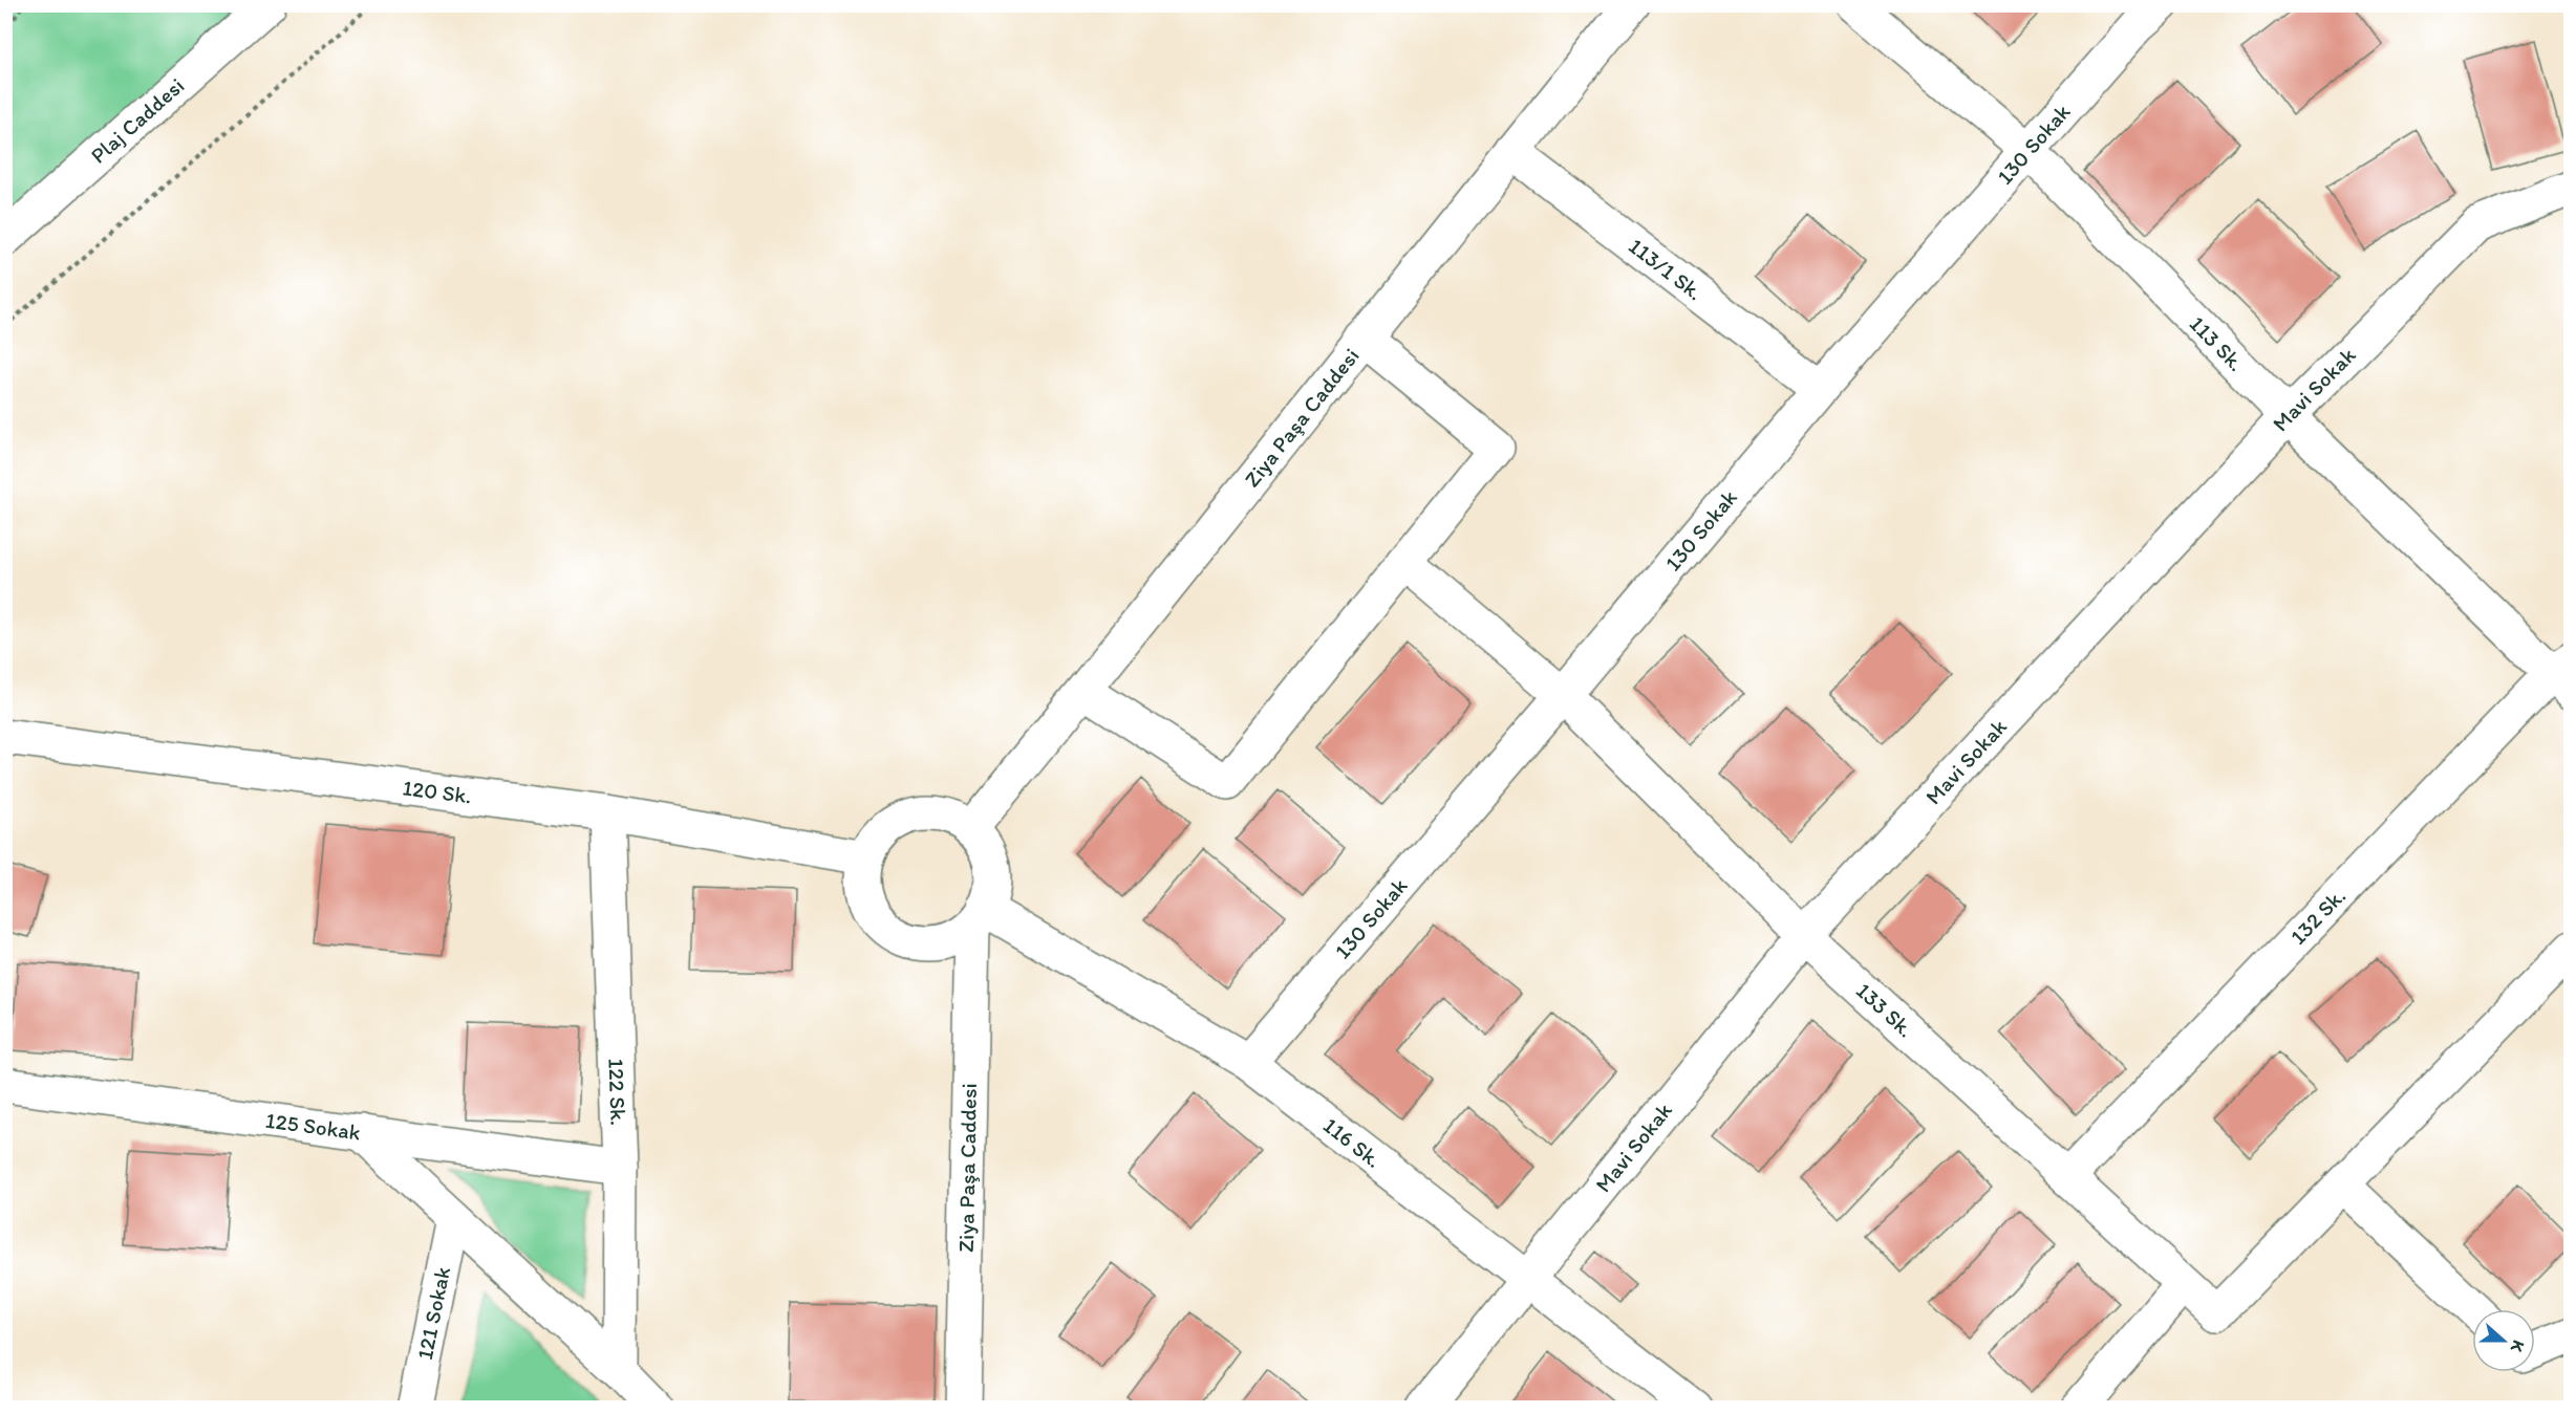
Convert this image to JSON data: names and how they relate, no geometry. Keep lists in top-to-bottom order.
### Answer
{
  "streets": {
    "street": [
      "Plaj Caddesi",
      "130 Sokak",
      "113/1 Sk.",
      "113 Sk.",
      "Mavi Sokak",
      "Ziya Paşa Caddesi",
      "120 Sk.",
      "132 Sk.",
      "133 Sk.",
      "122 Sk.",
      "125 Sokak",
      "116 Sk.",
      "121 Sokak"
    ]
  },
  "crossings": [
    ["130 Sokak", "113/1 Sk."],
    ["130 Sokak", "113 Sk."],
    ["130 Sokak", "133 Sk."],
    ["130 Sokak", "116 Sk."],
    ["113/1 Sk.", "Ziya Paşa Caddesi"],
    ["113 Sk.", "Mavi Sokak"],
    ["113 Sk.", "132 Sk."],
    ["Mavi Sokak", "133 Sk."],
    ["Mavi Sokak", "116 Sk."],
    ["Ziya Paşa Caddesi", "120 Sk."],
    ["Ziya Paşa Caddesi", "116 Sk."],
    ["120 Sk.", "122 Sk."],
    ["120 Sk.", "116 Sk."],
    ["132 Sk.", "133 Sk."],
    ["122 Sk.", "125 Sokak"]
  ],
  "north": "right"
}
